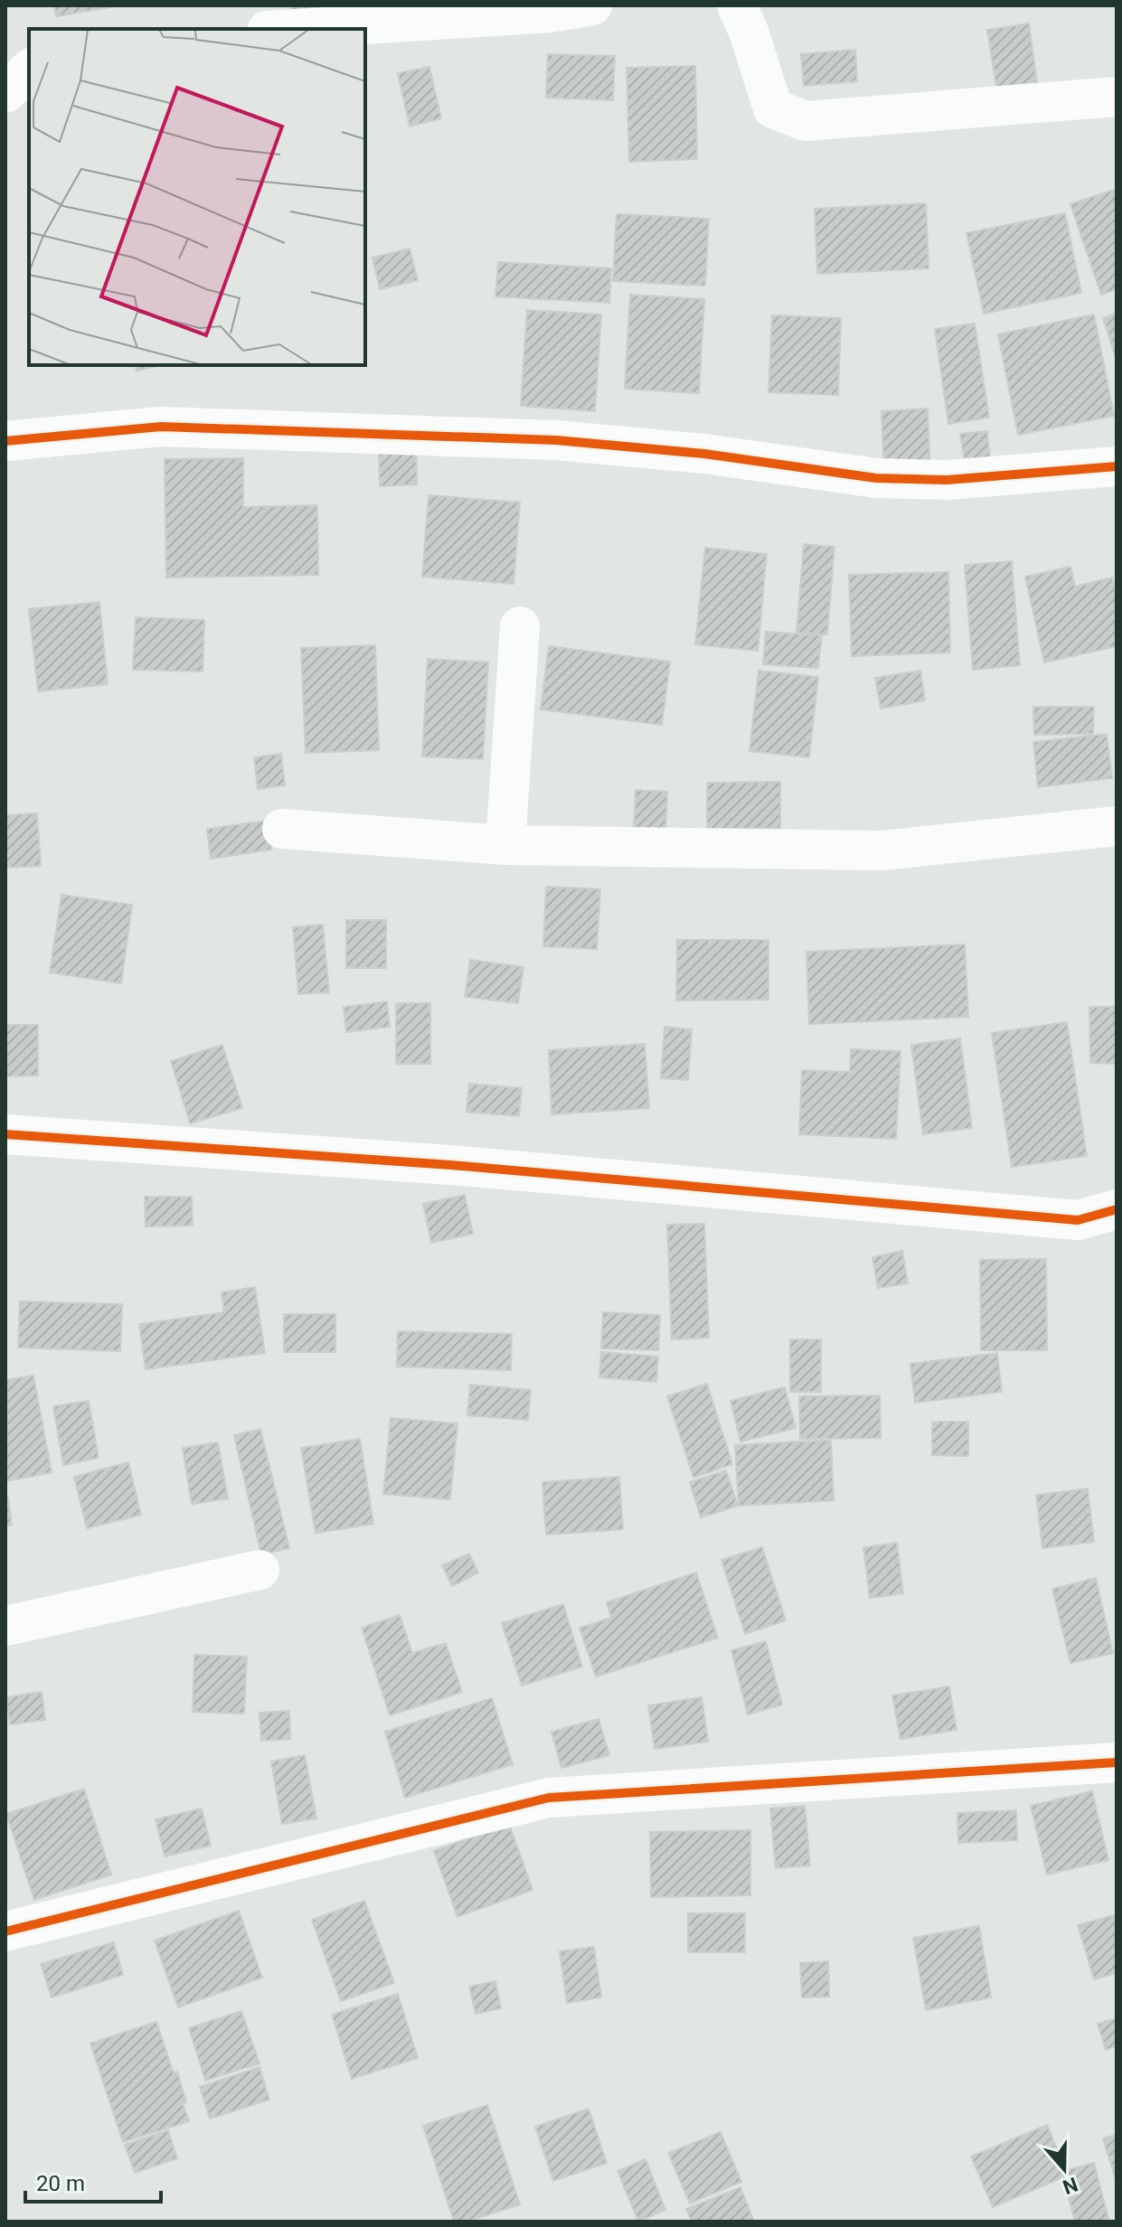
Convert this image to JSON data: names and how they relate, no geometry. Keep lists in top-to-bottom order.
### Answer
{
  "scale_bar": "20 m",
  "north": "bottom"
}
